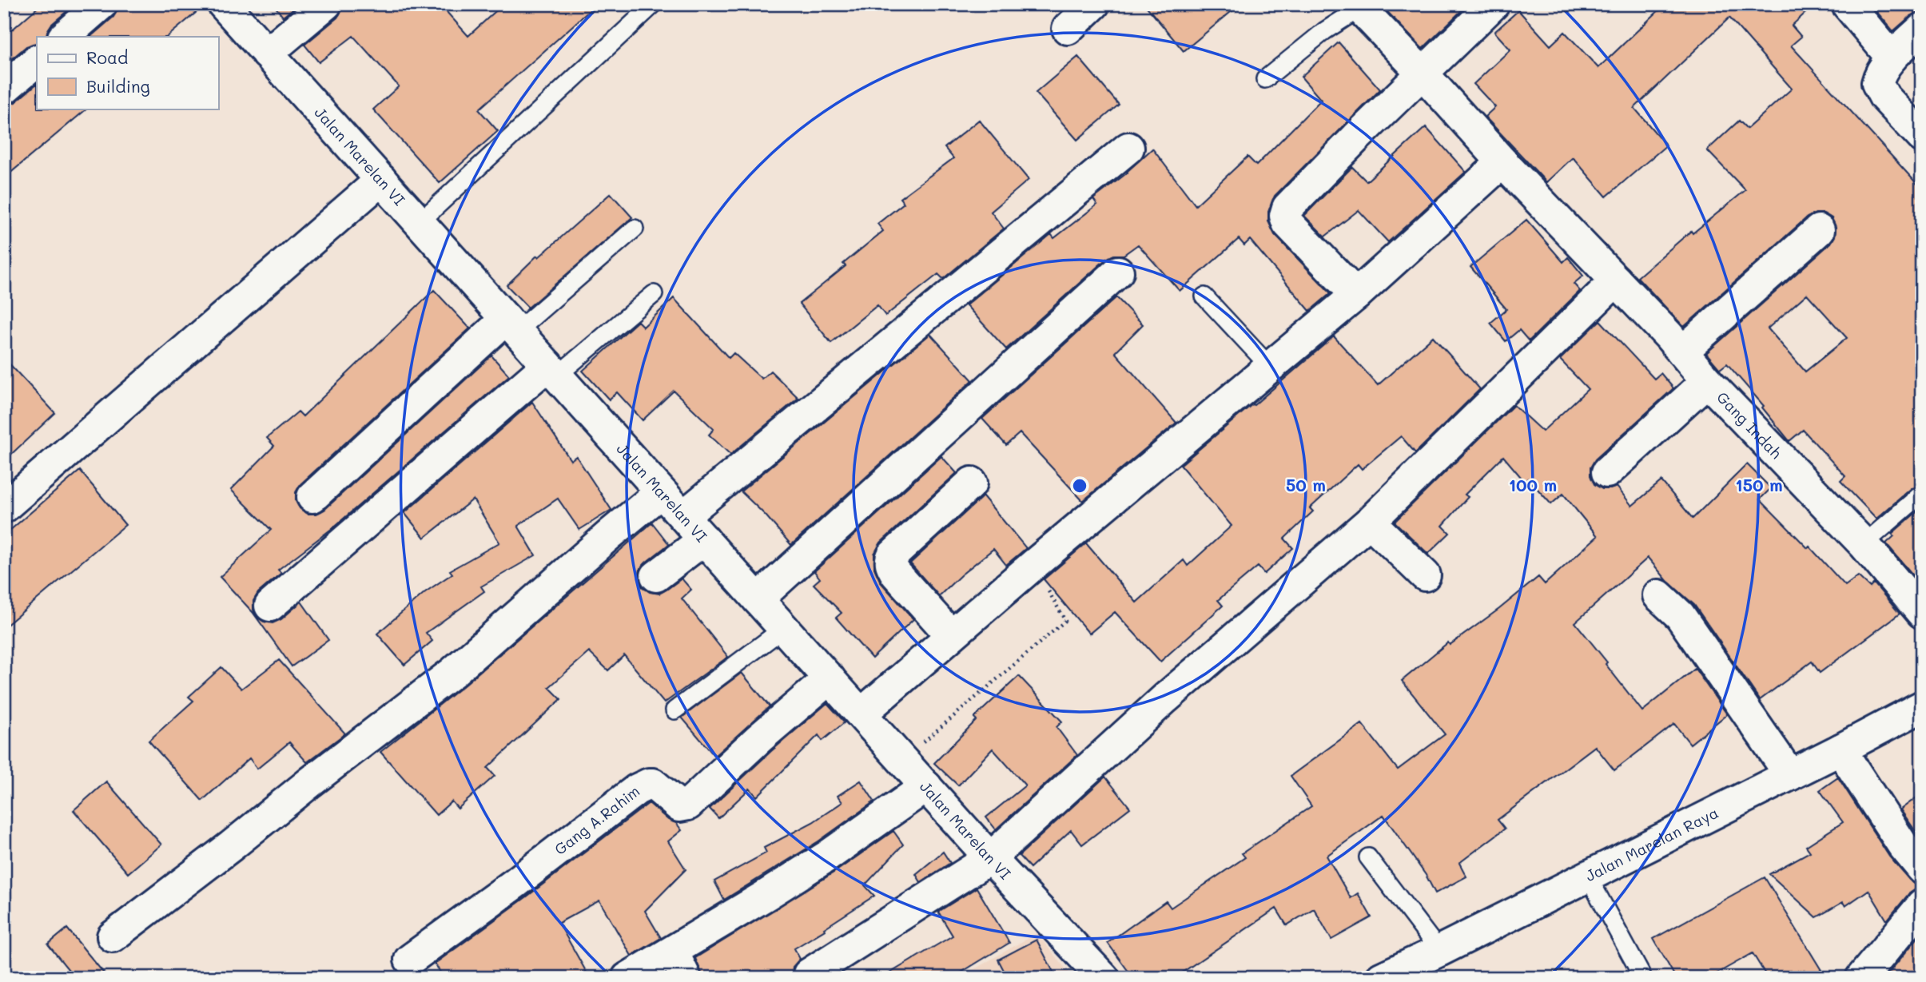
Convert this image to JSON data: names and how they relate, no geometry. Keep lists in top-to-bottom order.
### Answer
{
  "streets": {
    "street": [
      "Jalan Marelan VI",
      "Gang Indah",
      "Gang A.Rahim",
      "Jalan Marelan Raya"
    ]
  },
  "crossings": [
    ["Jalan Marelan VI", "Gang A.Rahim"]
  ],
  "legend": ["Road", "Building"],
  "rings": ["50 m", "100 m", "150 m"]
}
